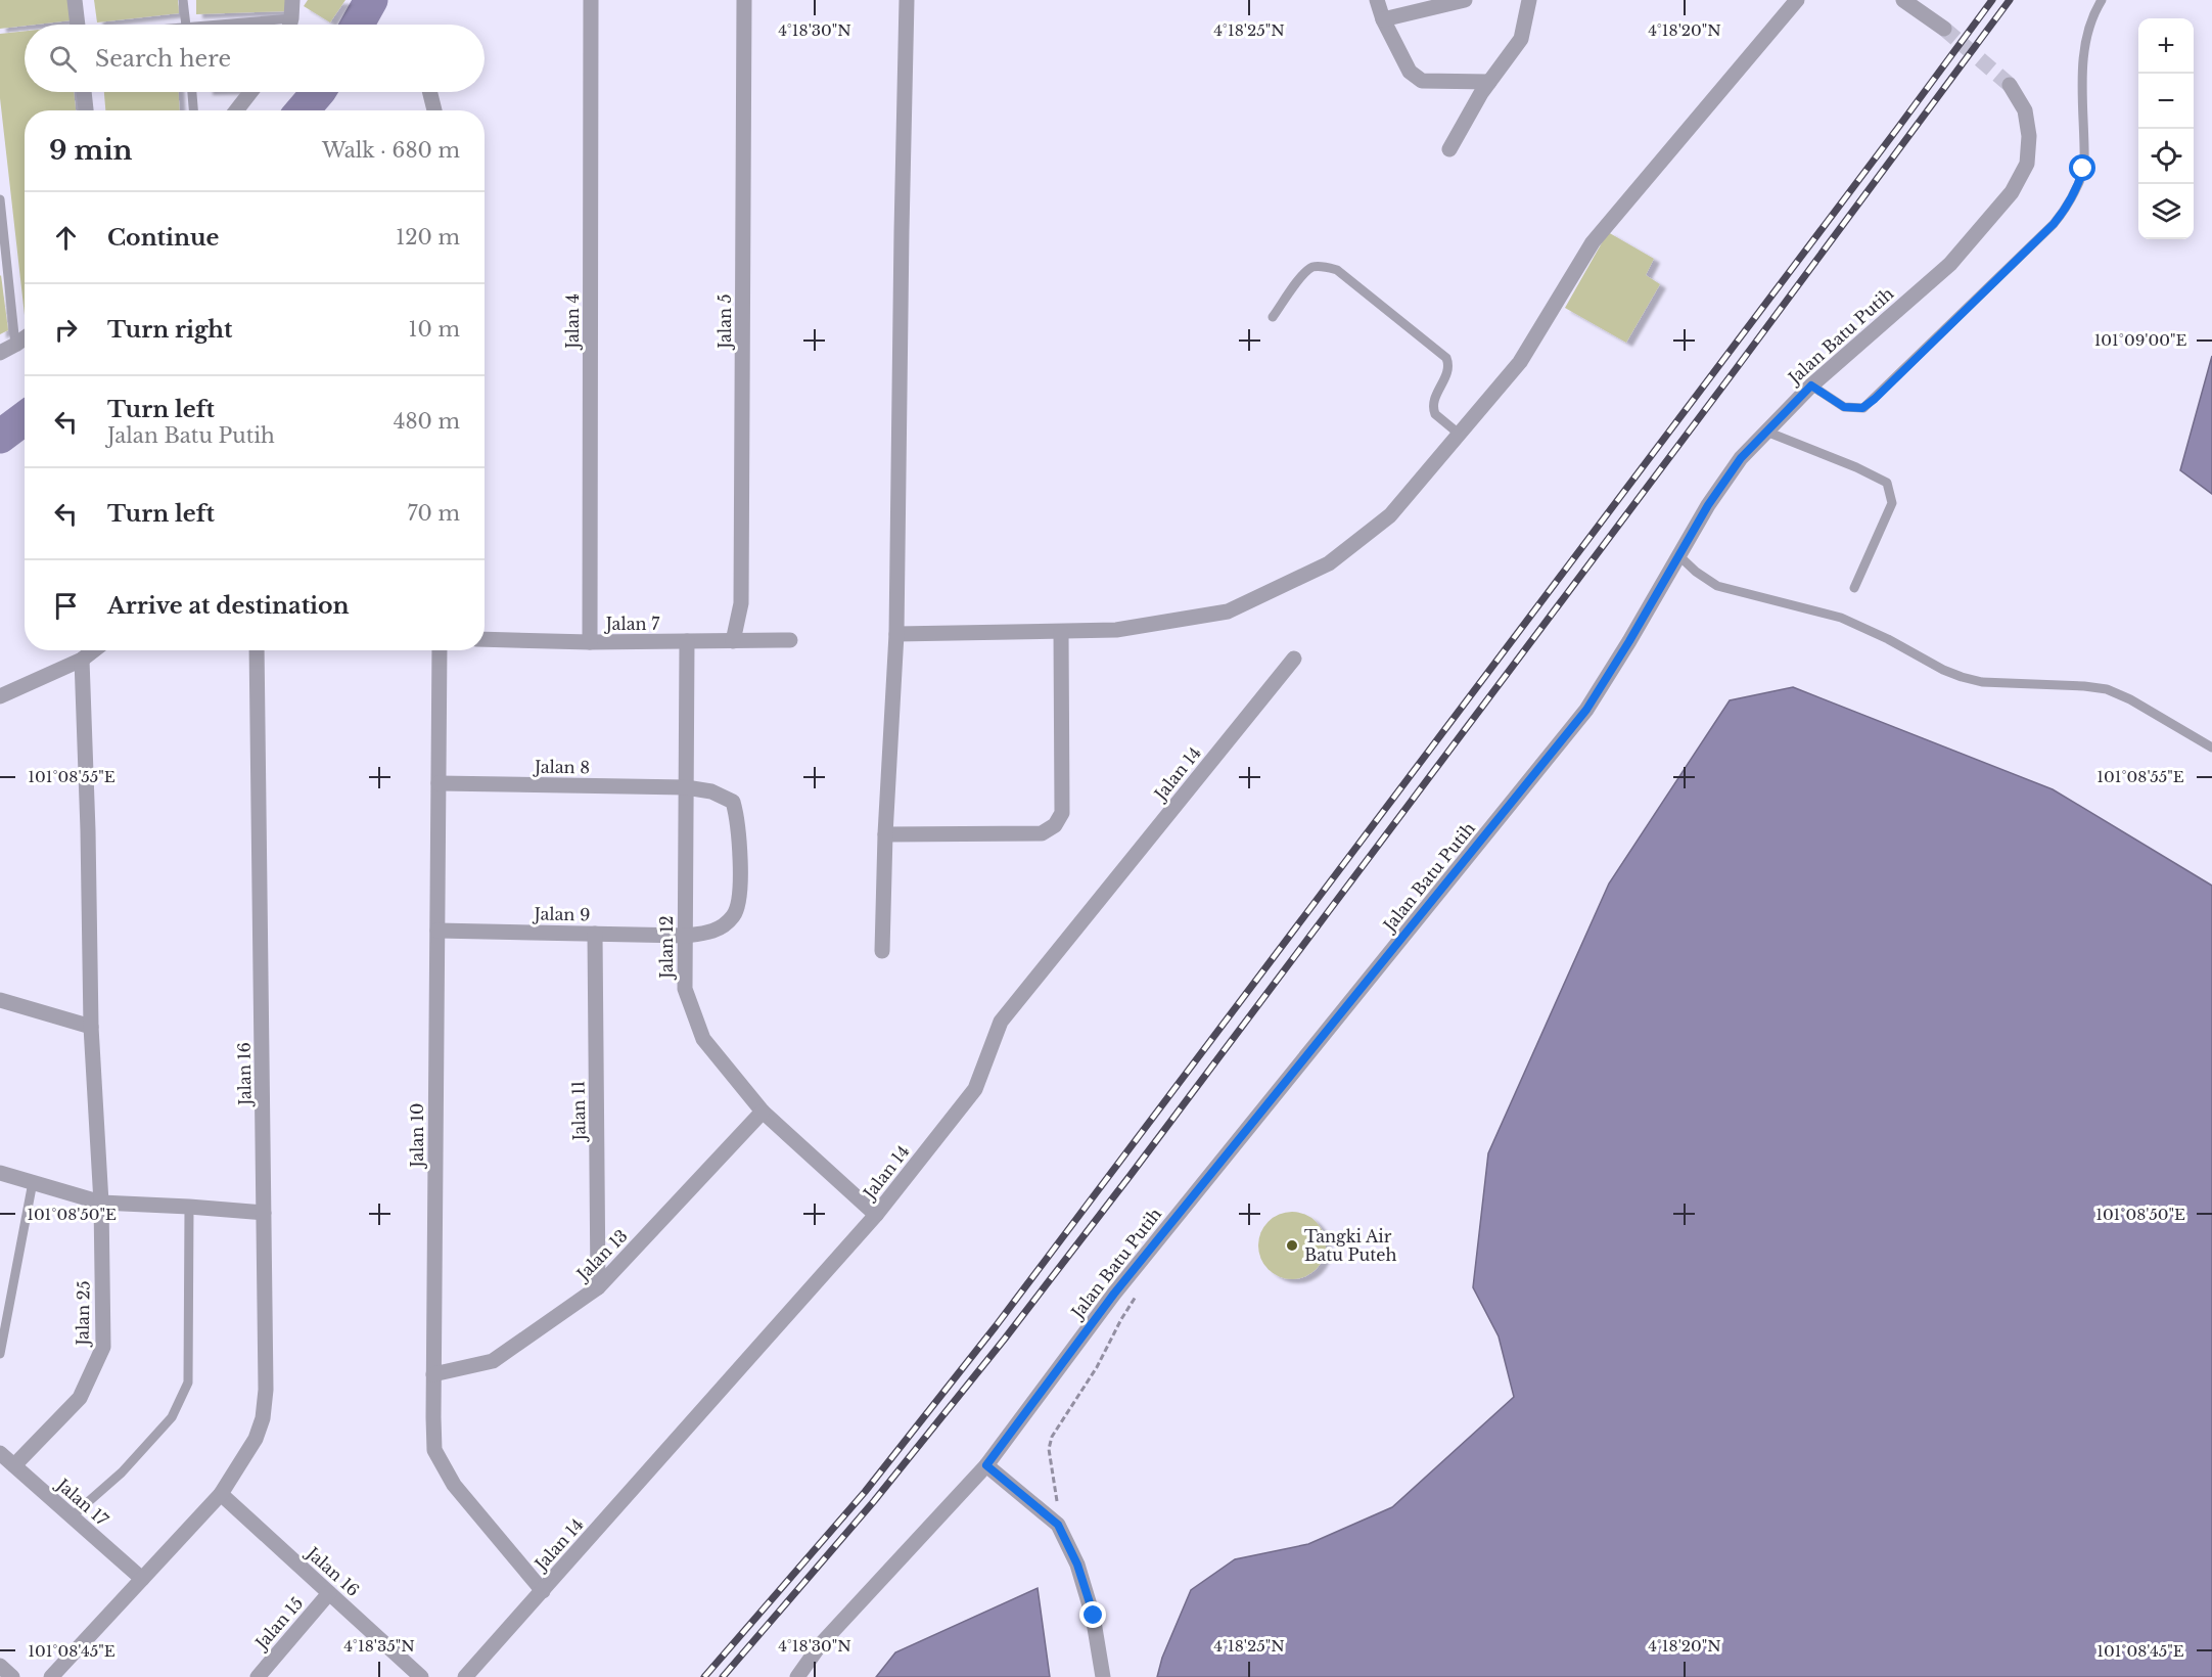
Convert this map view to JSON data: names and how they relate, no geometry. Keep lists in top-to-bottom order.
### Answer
{
  "streets": {
    "street": [
      "Jalan 4",
      "Jalan 5",
      "Jalan Batu Putih",
      "Jalan 7",
      "Jalan 8",
      "Jalan 14",
      "Jalan 9",
      "Jalan 12",
      "Jalan 16",
      "Jalan 11",
      "Jalan 10",
      "Jalan 13",
      "Jalan 25",
      "Jalan 17",
      "Jalan 15"
    ]
  },
  "crossings": [
    ["Jalan 4", "Jalan 7"],
    ["Jalan 5", "Jalan 7"],
    ["Jalan 7", "Jalan 12"],
    ["Jalan 8", "Jalan 9"],
    ["Jalan 8", "Jalan 12"],
    ["Jalan 8", "Jalan 10"],
    ["Jalan 14", "Jalan 12"],
    ["Jalan 14", "Jalan 10"],
    ["Jalan 9", "Jalan 12"],
    ["Jalan 9", "Jalan 11"],
    ["Jalan 9", "Jalan 10"],
    ["Jalan 12", "Jalan 13"],
    ["Jalan 16", "Jalan 17"],
    ["Jalan 16", "Jalan 15"],
    ["Jalan 11", "Jalan 13"],
    ["Jalan 10", "Jalan 13"],
    ["Jalan 25", "Jalan 17"]
  ],
  "places": ["Tangki Air Batu Puteh"],
  "page": {
    "map_buttons": ["+", "−"],
    "search": "Search here",
    "heading": ["9 min", "Walk · 680 m"],
    "list": [
      ["Continue", "120 m"],
      ["Turn right", "10 m"],
      ["Turn left", "Jalan Batu Putih", "480 m"],
      ["Turn left", "70 m"],
      "Arrive at destination"
    ]
  },
  "coordinates": [
    "4°18'30\"N",
    "4°18'25\"N",
    "4°18'20\"N",
    "101°09'00\"E",
    "101°08'55\"E",
    "101°08'50\"E",
    "4°18'35\"N",
    "101°08'45\"E"
  ]
}
